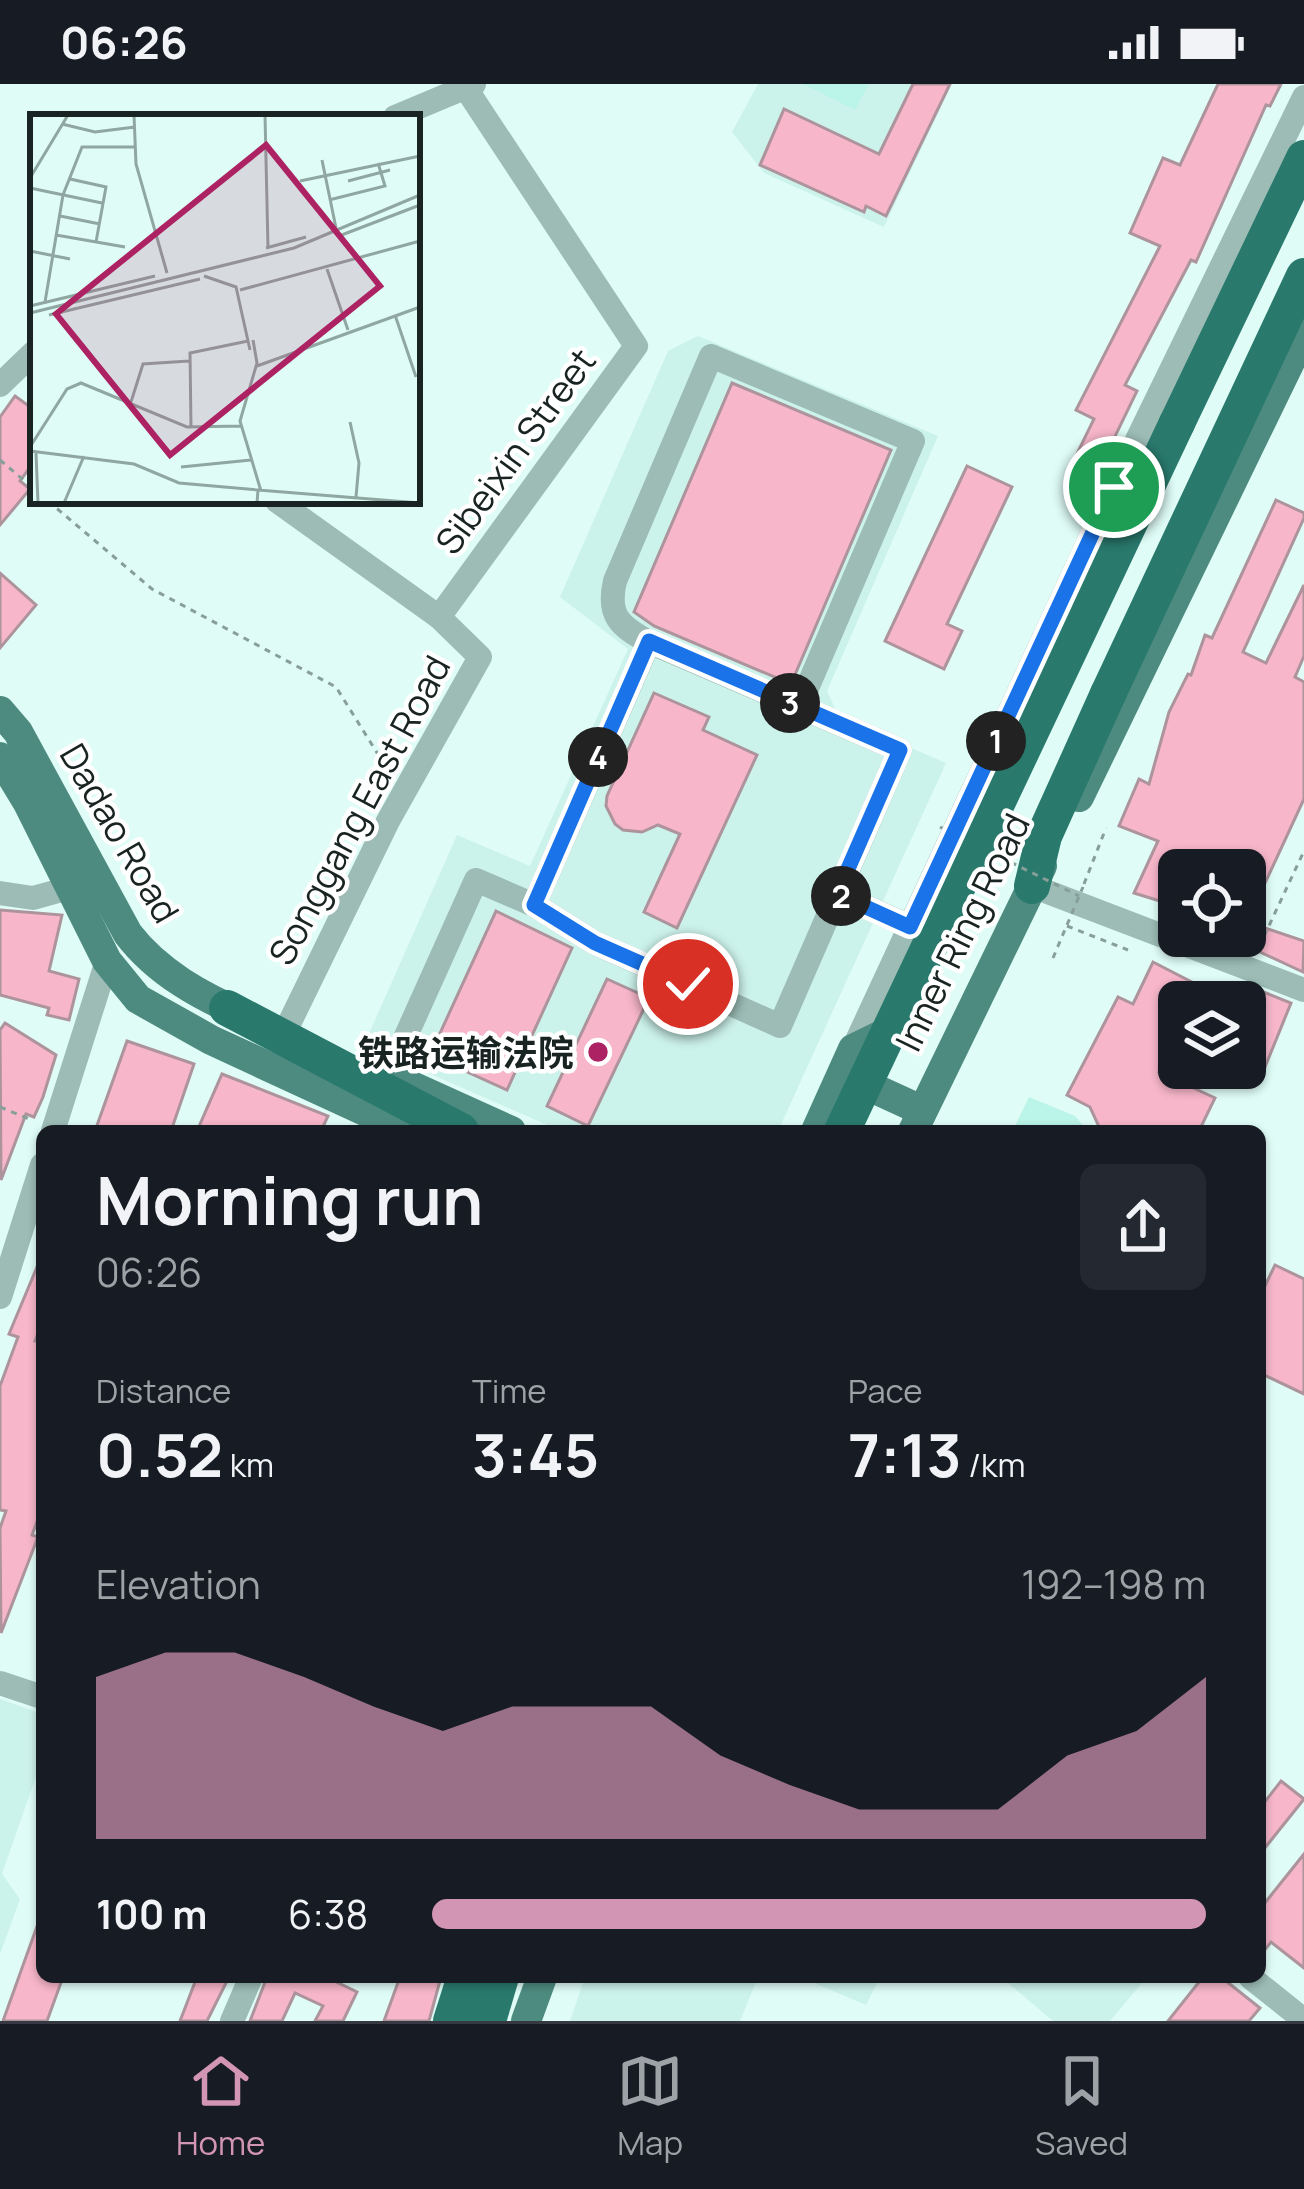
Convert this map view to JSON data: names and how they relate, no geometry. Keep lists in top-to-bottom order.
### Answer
{
  "streets": {
    "highway": ["Inner Ring Road"],
    "main road": ["Dadao Road"],
    "street": ["Sibeixin Street", "Songgang East Road"]
  },
  "crossings": [
    ["Sibeixin Street", "Songgang East Road"]
  ],
  "places": ["铁路运输法院"],
  "page": {
    "status": "06:26",
    "pins": [
      "3",
      "1",
      "4",
      "2"
    ],
    "heading": ["Morning run", "06:26"],
    "stats": [
      ["Distance", "0.52 km"],
      ["Time", "3:45"],
      ["Pace", "7:13 /km"]
    ],
    "chart": ["Elevation", "192–198 m"],
    "list": [
      {
        "name": "100 m",
        "note": "6:38"
      }
    ],
    "tabs": ["Home", "Map", "Saved"]
  }
}
